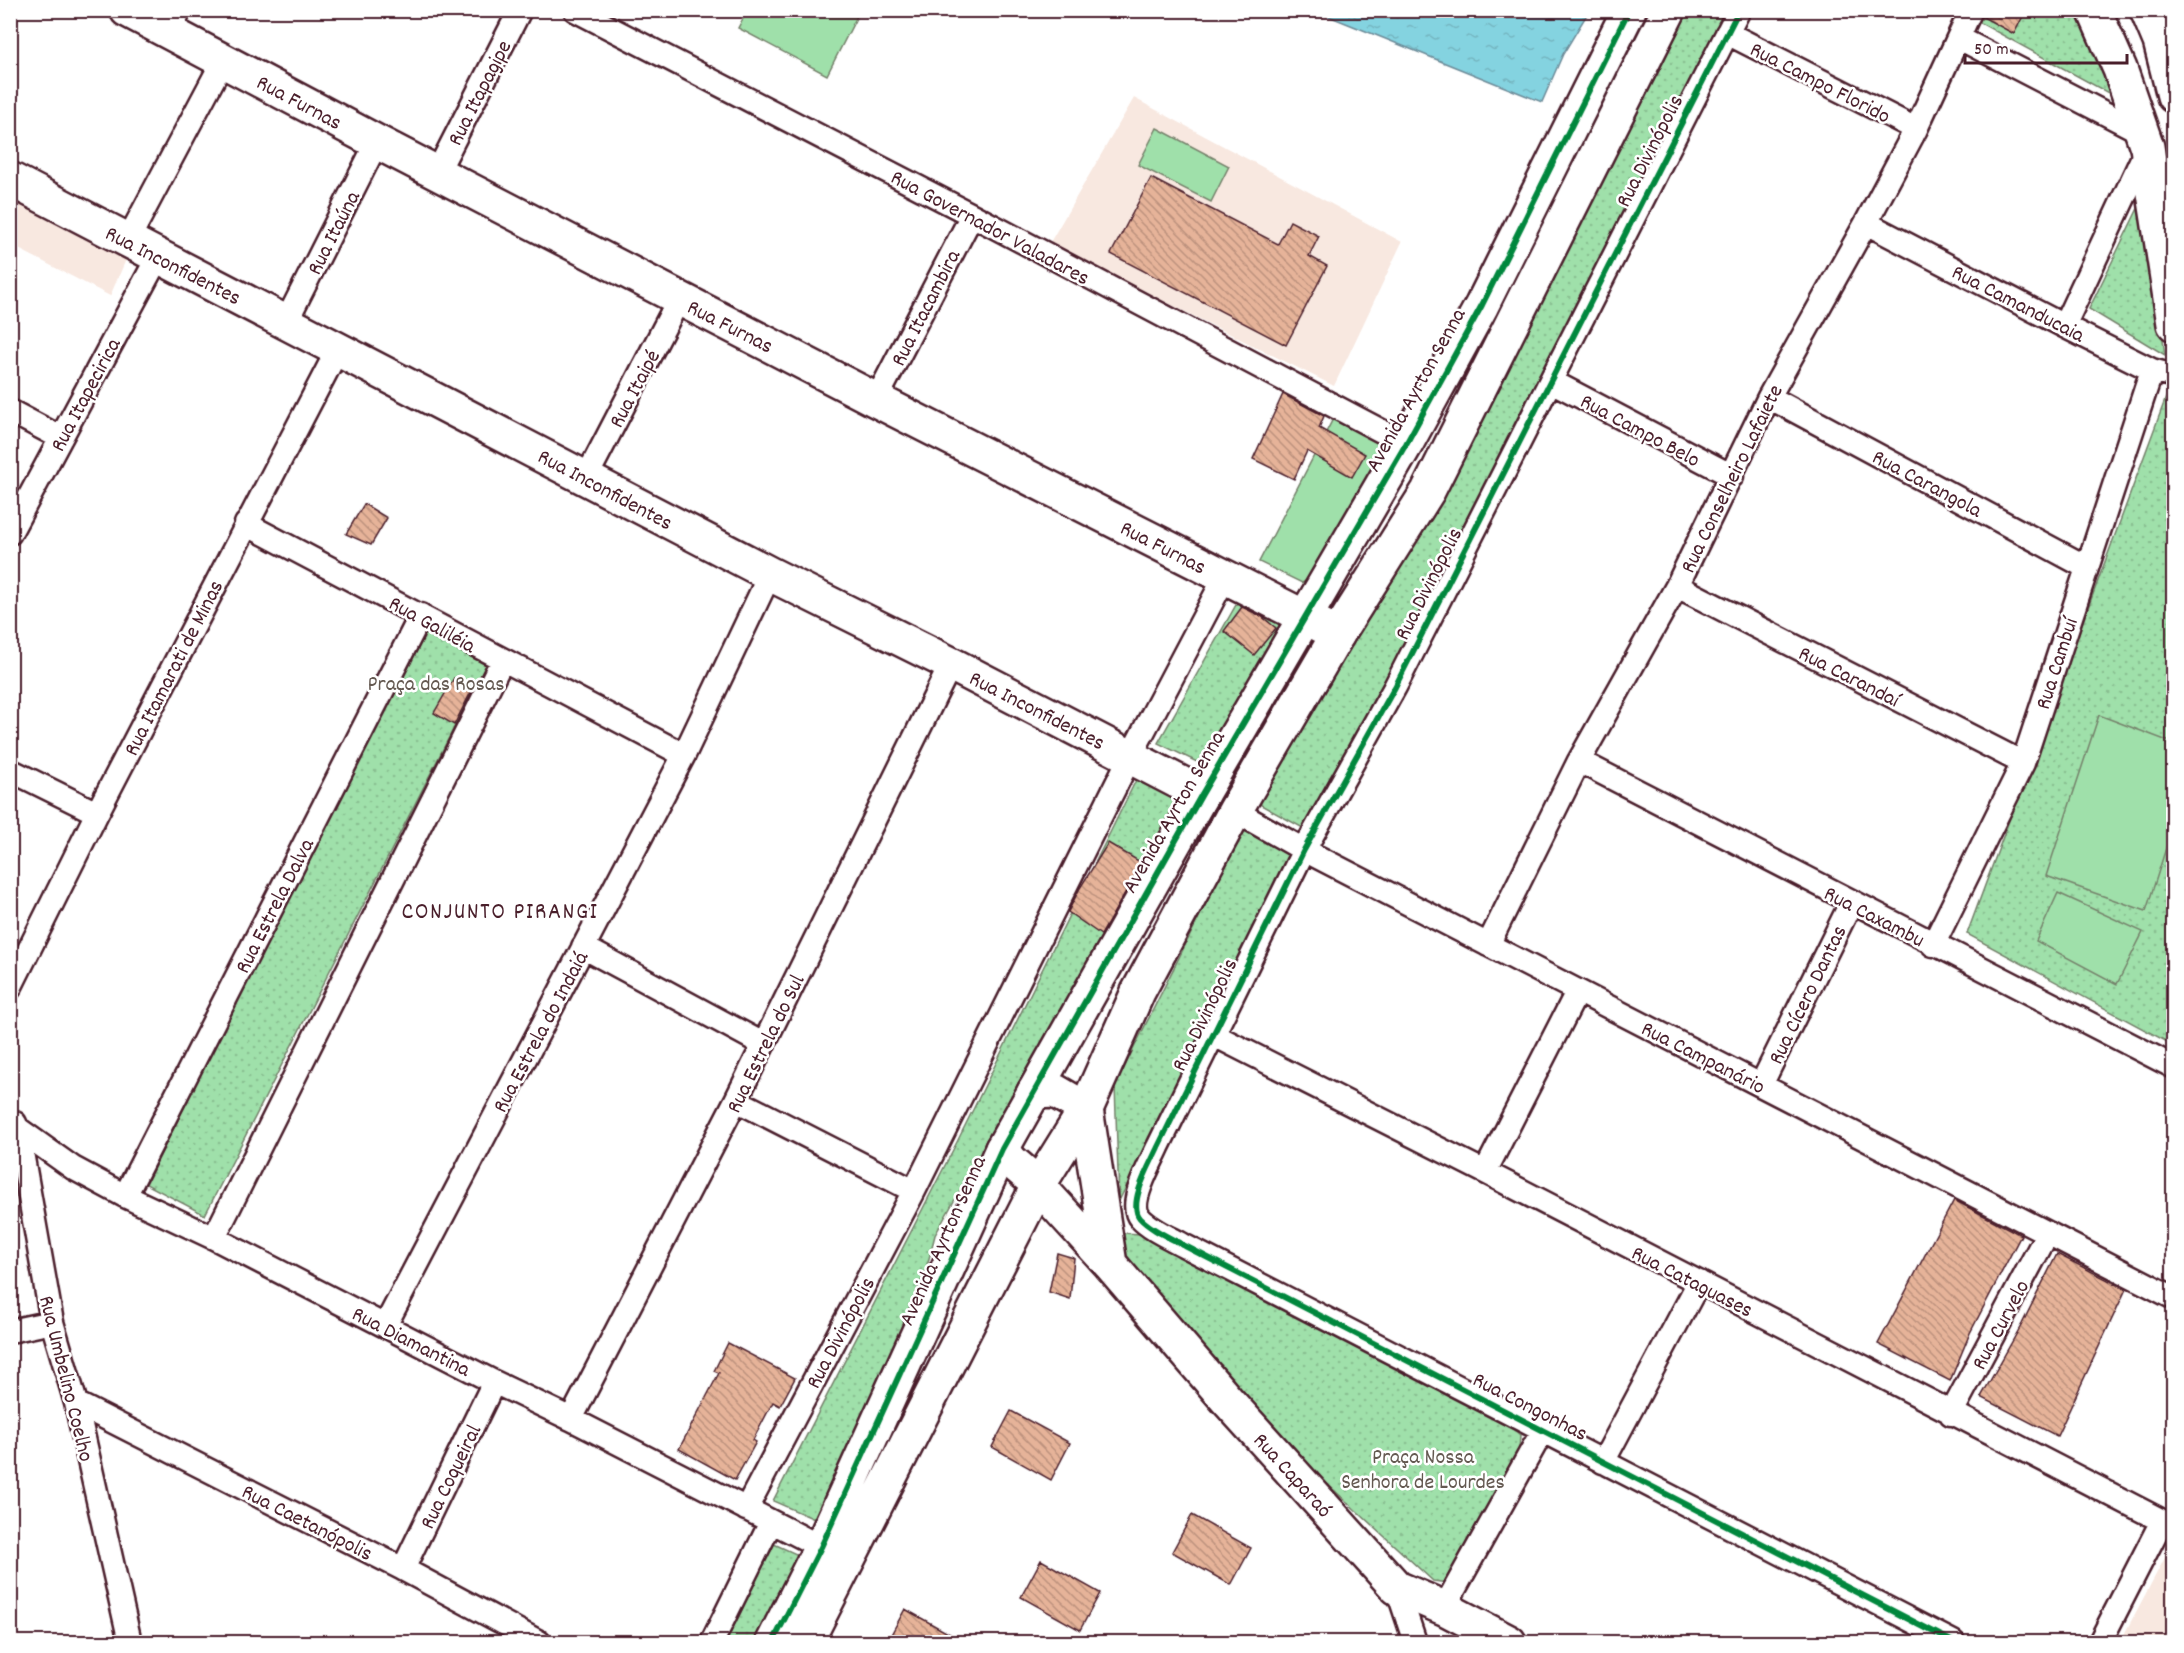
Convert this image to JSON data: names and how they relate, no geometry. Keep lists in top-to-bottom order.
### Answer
{
  "streets": {
    "main road": [
      "Rua Furnas",
      "Rua Inconfidentes",
      "Avenida Ayrton Senna",
      "Rua Caparaó"
    ],
    "street": [
      "Rua Campo Florido",
      "Rua Itapagipe",
      "Rua Divinópolis",
      "Rua Governador Valadares",
      "Rua Itaúna",
      "Rua Camanducaia",
      "Rua Itacambira",
      "Rua Itaipé",
      "Rua Itapecirica",
      "Rua Campo Belo",
      "Rua Conselheiro Lafaiete",
      "Rua Carangola",
      "Rua Galiléia",
      "Rua Cambuí",
      "Rua Itamarati de Minas",
      "Rua Carandaí",
      "Rua Estrela Dalva",
      "Rua Caxambu",
      "Rua Cícero Dantas",
      "Rua Estrela do Indaiá",
      "Rua Estrela do Sul",
      "Rua Campanário",
      "Rua Cataguases",
      "Rua Curvelo",
      "Rua Diamantina",
      "Rua Umbelino Coelho",
      "Rua Congonhas",
      "Rua Coqueiral",
      "Rua Caetanópolis"
    ]
  },
  "crossings": [
    ["Rua Campo Florido", "Rua Divinópolis"],
    ["Rua Campo Florido", "Rua Conselheiro Lafaiete"],
    ["Rua Itapagipe", "Rua Furnas"],
    ["Rua Furnas", "Rua Divinópolis"],
    ["Rua Furnas", "Rua Itaúna"],
    ["Rua Furnas", "Rua Itacambira"],
    ["Rua Furnas", "Rua Itaipé"],
    ["Rua Furnas", "Avenida Ayrton Senna"],
    ["Rua Divinópolis", "Rua Inconfidentes"],
    ["Rua Divinópolis", "Rua Campo Belo"],
    ["Rua Divinópolis", "Rua Campanário"],
    ["Rua Divinópolis", "Rua Cataguases"],
    ["Rua Divinópolis", "Rua Diamantina"],
    ["Rua Divinópolis", "Rua Congonhas"],
    ["Rua Governador Valadares", "Rua Itacambira"],
    ["Rua Governador Valadares", "Avenida Ayrton Senna"],
    ["Rua Itaúna", "Rua Inconfidentes"],
    ["Rua Inconfidentes", "Rua Itaipé"],
    ["Rua Inconfidentes", "Avenida Ayrton Senna"],
    ["Rua Inconfidentes", "Rua Itapecirica"],
    ["Rua Inconfidentes", "Rua Itamarati de Minas"],
    ["Rua Inconfidentes", "Rua Estrela do Indaiá"],
    ["Rua Inconfidentes", "Rua Estrela do Sul"],
    ["Rua Camanducaia", "Rua Conselheiro Lafaiete"],
    ["Rua Camanducaia", "Rua Cambuí"],
    ["Avenida Ayrton Senna", "Rua Diamantina"],
    ["Avenida Ayrton Senna", "Rua Caparaó"],
    ["Rua Campo Belo", "Rua Conselheiro Lafaiete"],
    ["Rua Conselheiro Lafaiete", "Rua Carangola"],
    ["Rua Conselheiro Lafaiete", "Rua Carandaí"],
    ["Rua Conselheiro Lafaiete", "Rua Caxambu"],
    ["Rua Conselheiro Lafaiete", "Rua Campanário"],
    ["Rua Carangola", "Rua Cambuí"],
    ["Rua Galiléia", "Rua Itamarati de Minas"],
    ["Rua Galiléia", "Rua Estrela Dalva"],
    ["Rua Galiléia", "Rua Estrela do Indaiá"],
    ["Rua Cambuí", "Rua Carandaí"],
    ["Rua Cambuí", "Rua Caxambu"],
    ["Rua Estrela Dalva", "Rua Diamantina"],
    ["Rua Caxambu", "Rua Cícero Dantas"],
    ["Rua Cícero Dantas", "Rua Campanário"],
    ["Rua Estrela do Indaiá", "Rua Diamantina"],
    ["Rua Estrela do Sul", "Rua Diamantina"],
    ["Rua Campanário", "Rua Curvelo"],
    ["Rua Cataguases", "Rua Curvelo"],
    ["Rua Diamantina", "Rua Umbelino Coelho"],
    ["Rua Diamantina", "Rua Coqueiral"],
    ["Rua Umbelino Coelho", "Rua Caetanópolis"],
    ["Rua Coqueiral", "Rua Caetanópolis"]
  ],
  "districts": ["CONJUNTO PIRANGI"],
  "parks": ["Praça das Rosas", "Praça Nossa Senhora de Lourdes"],
  "scale_bar": "50 m"
}
